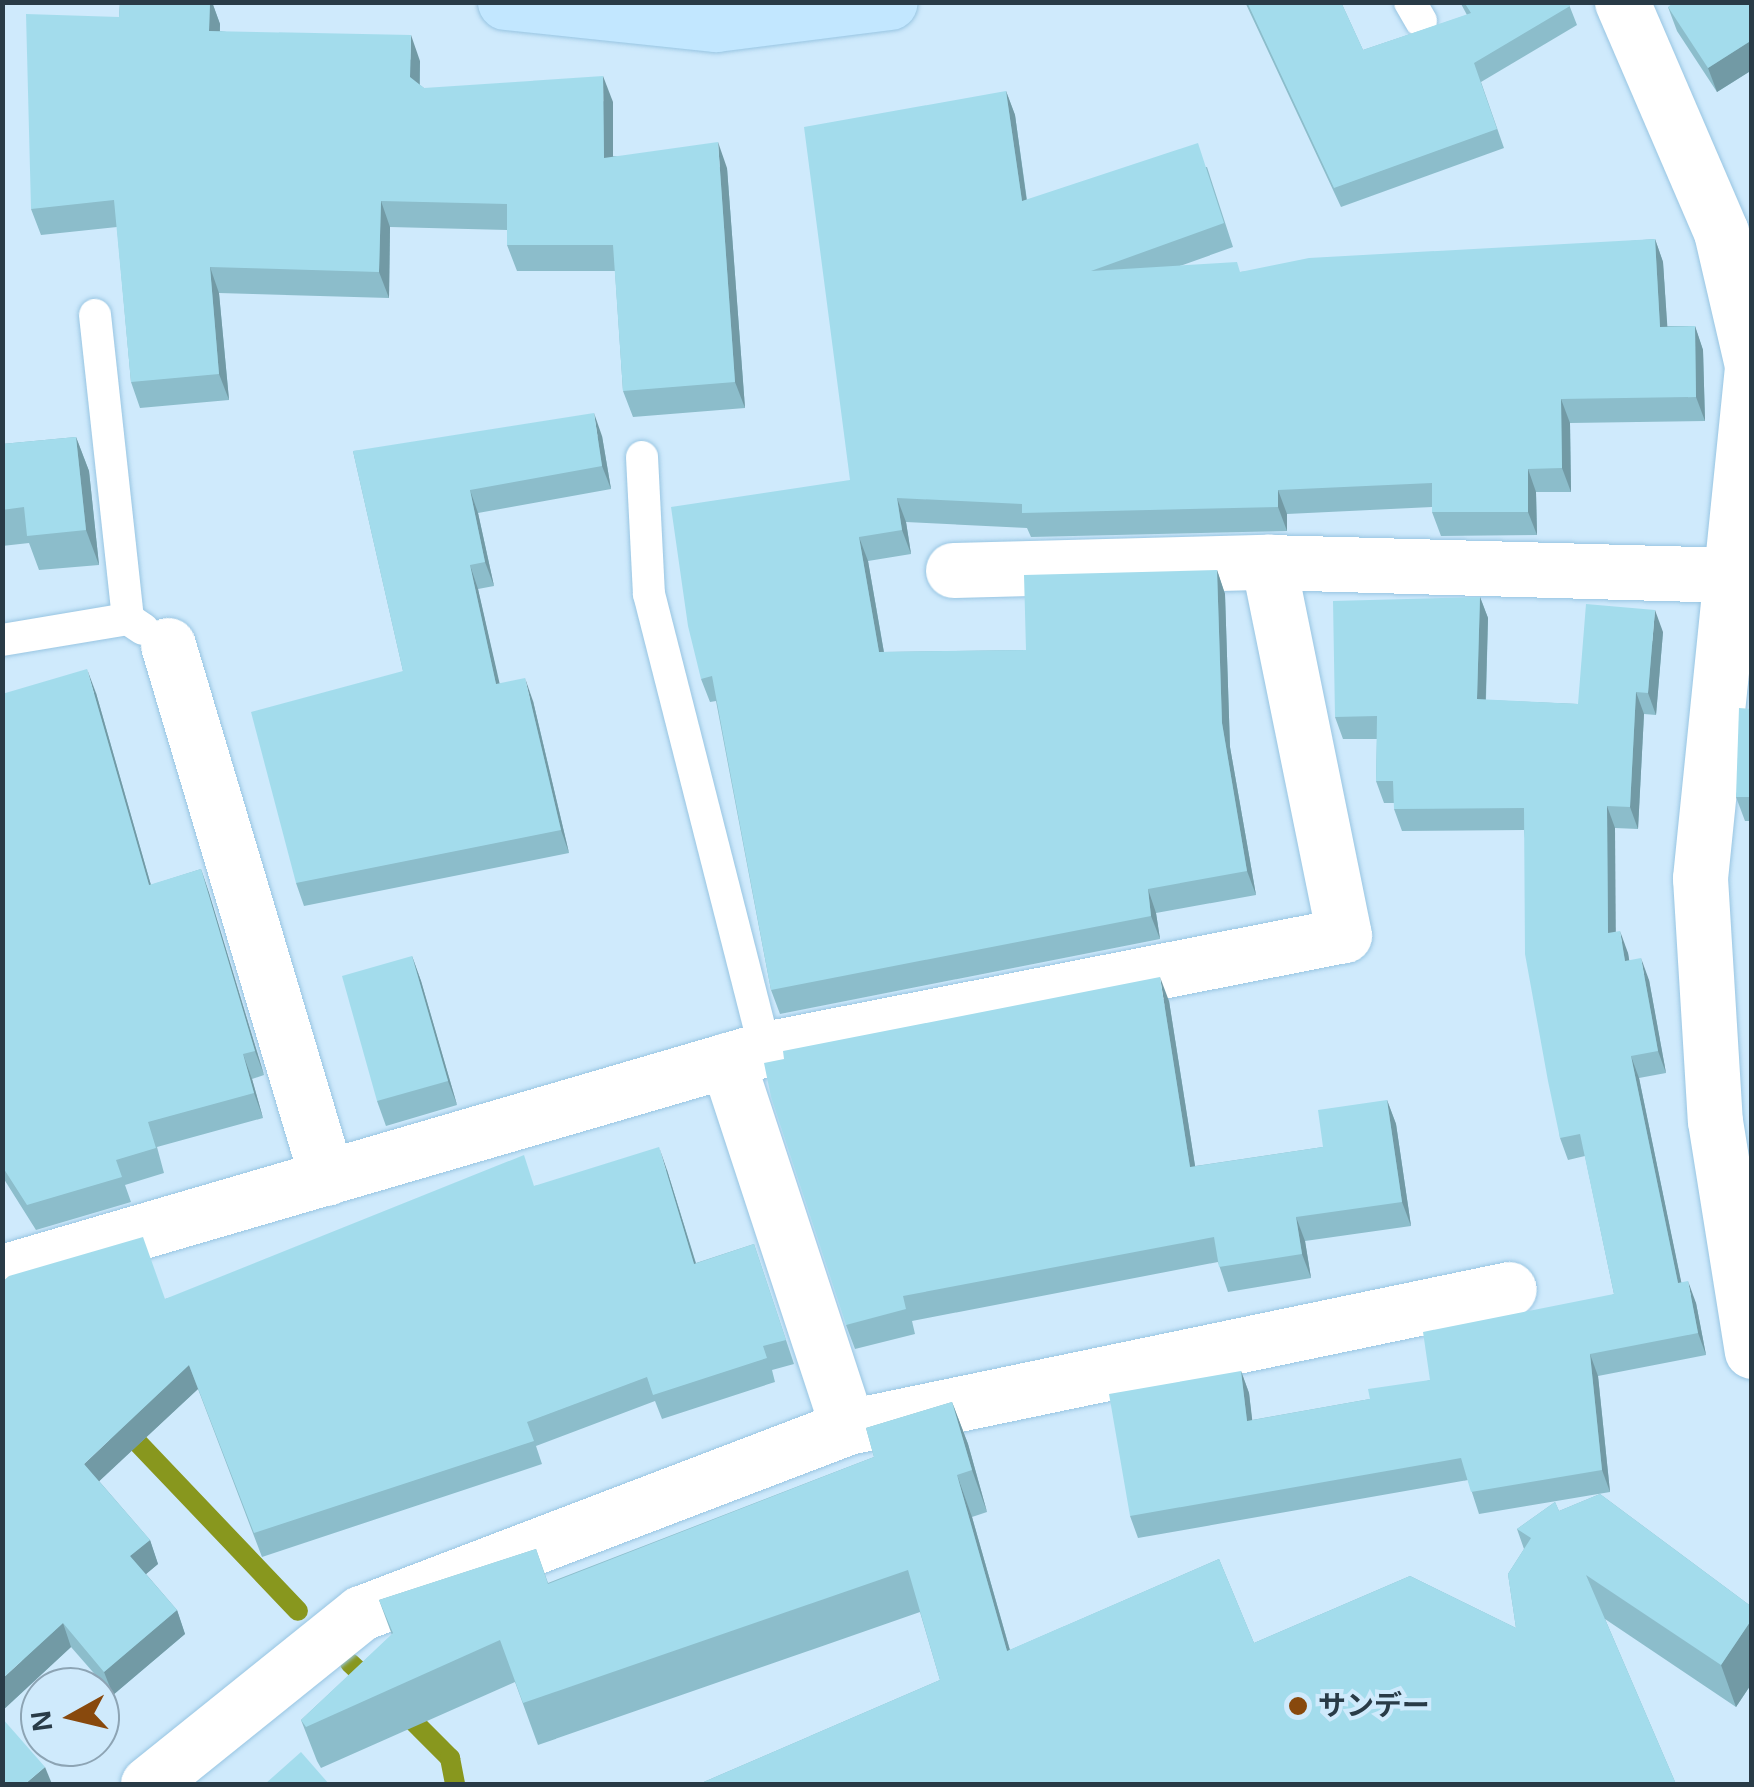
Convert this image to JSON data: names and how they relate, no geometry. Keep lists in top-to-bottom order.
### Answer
{
  "places": ["サンデー"],
  "north": "left"
}
